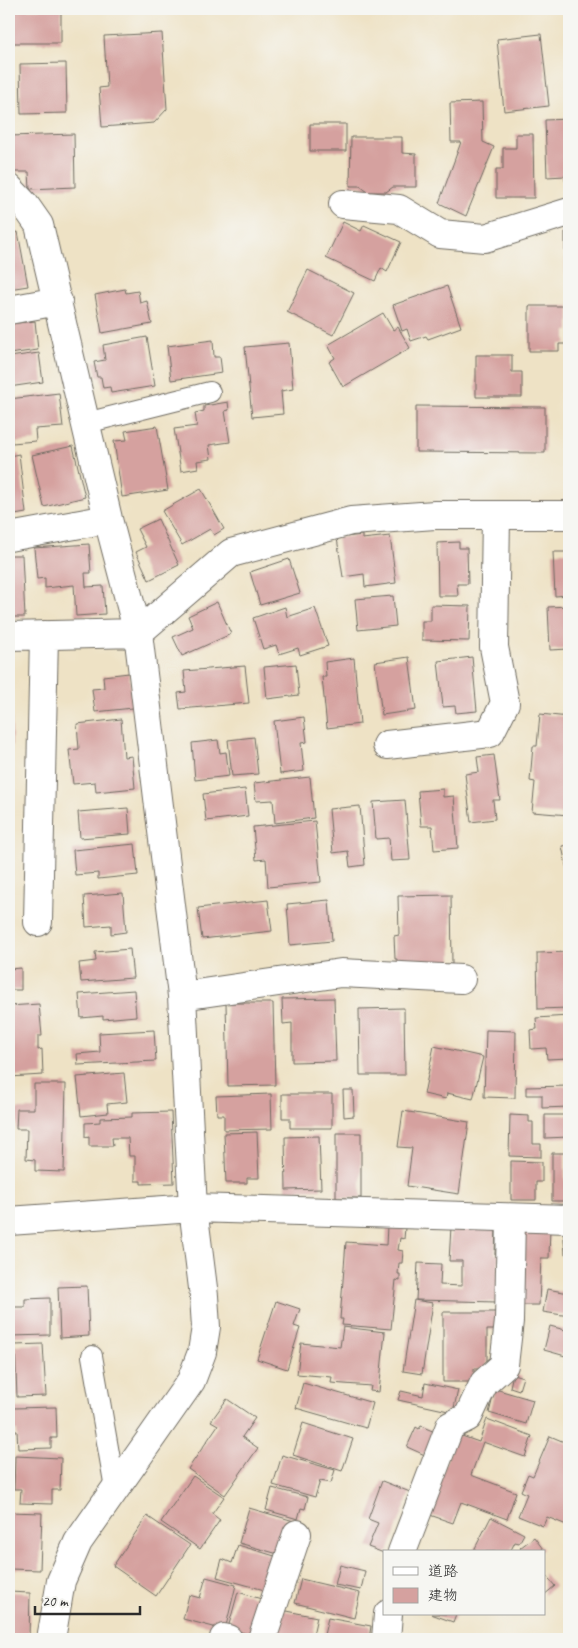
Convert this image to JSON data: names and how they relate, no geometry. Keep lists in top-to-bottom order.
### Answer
{
  "legend": ["道路", "建物"],
  "scale_bar": "20 m"
}
